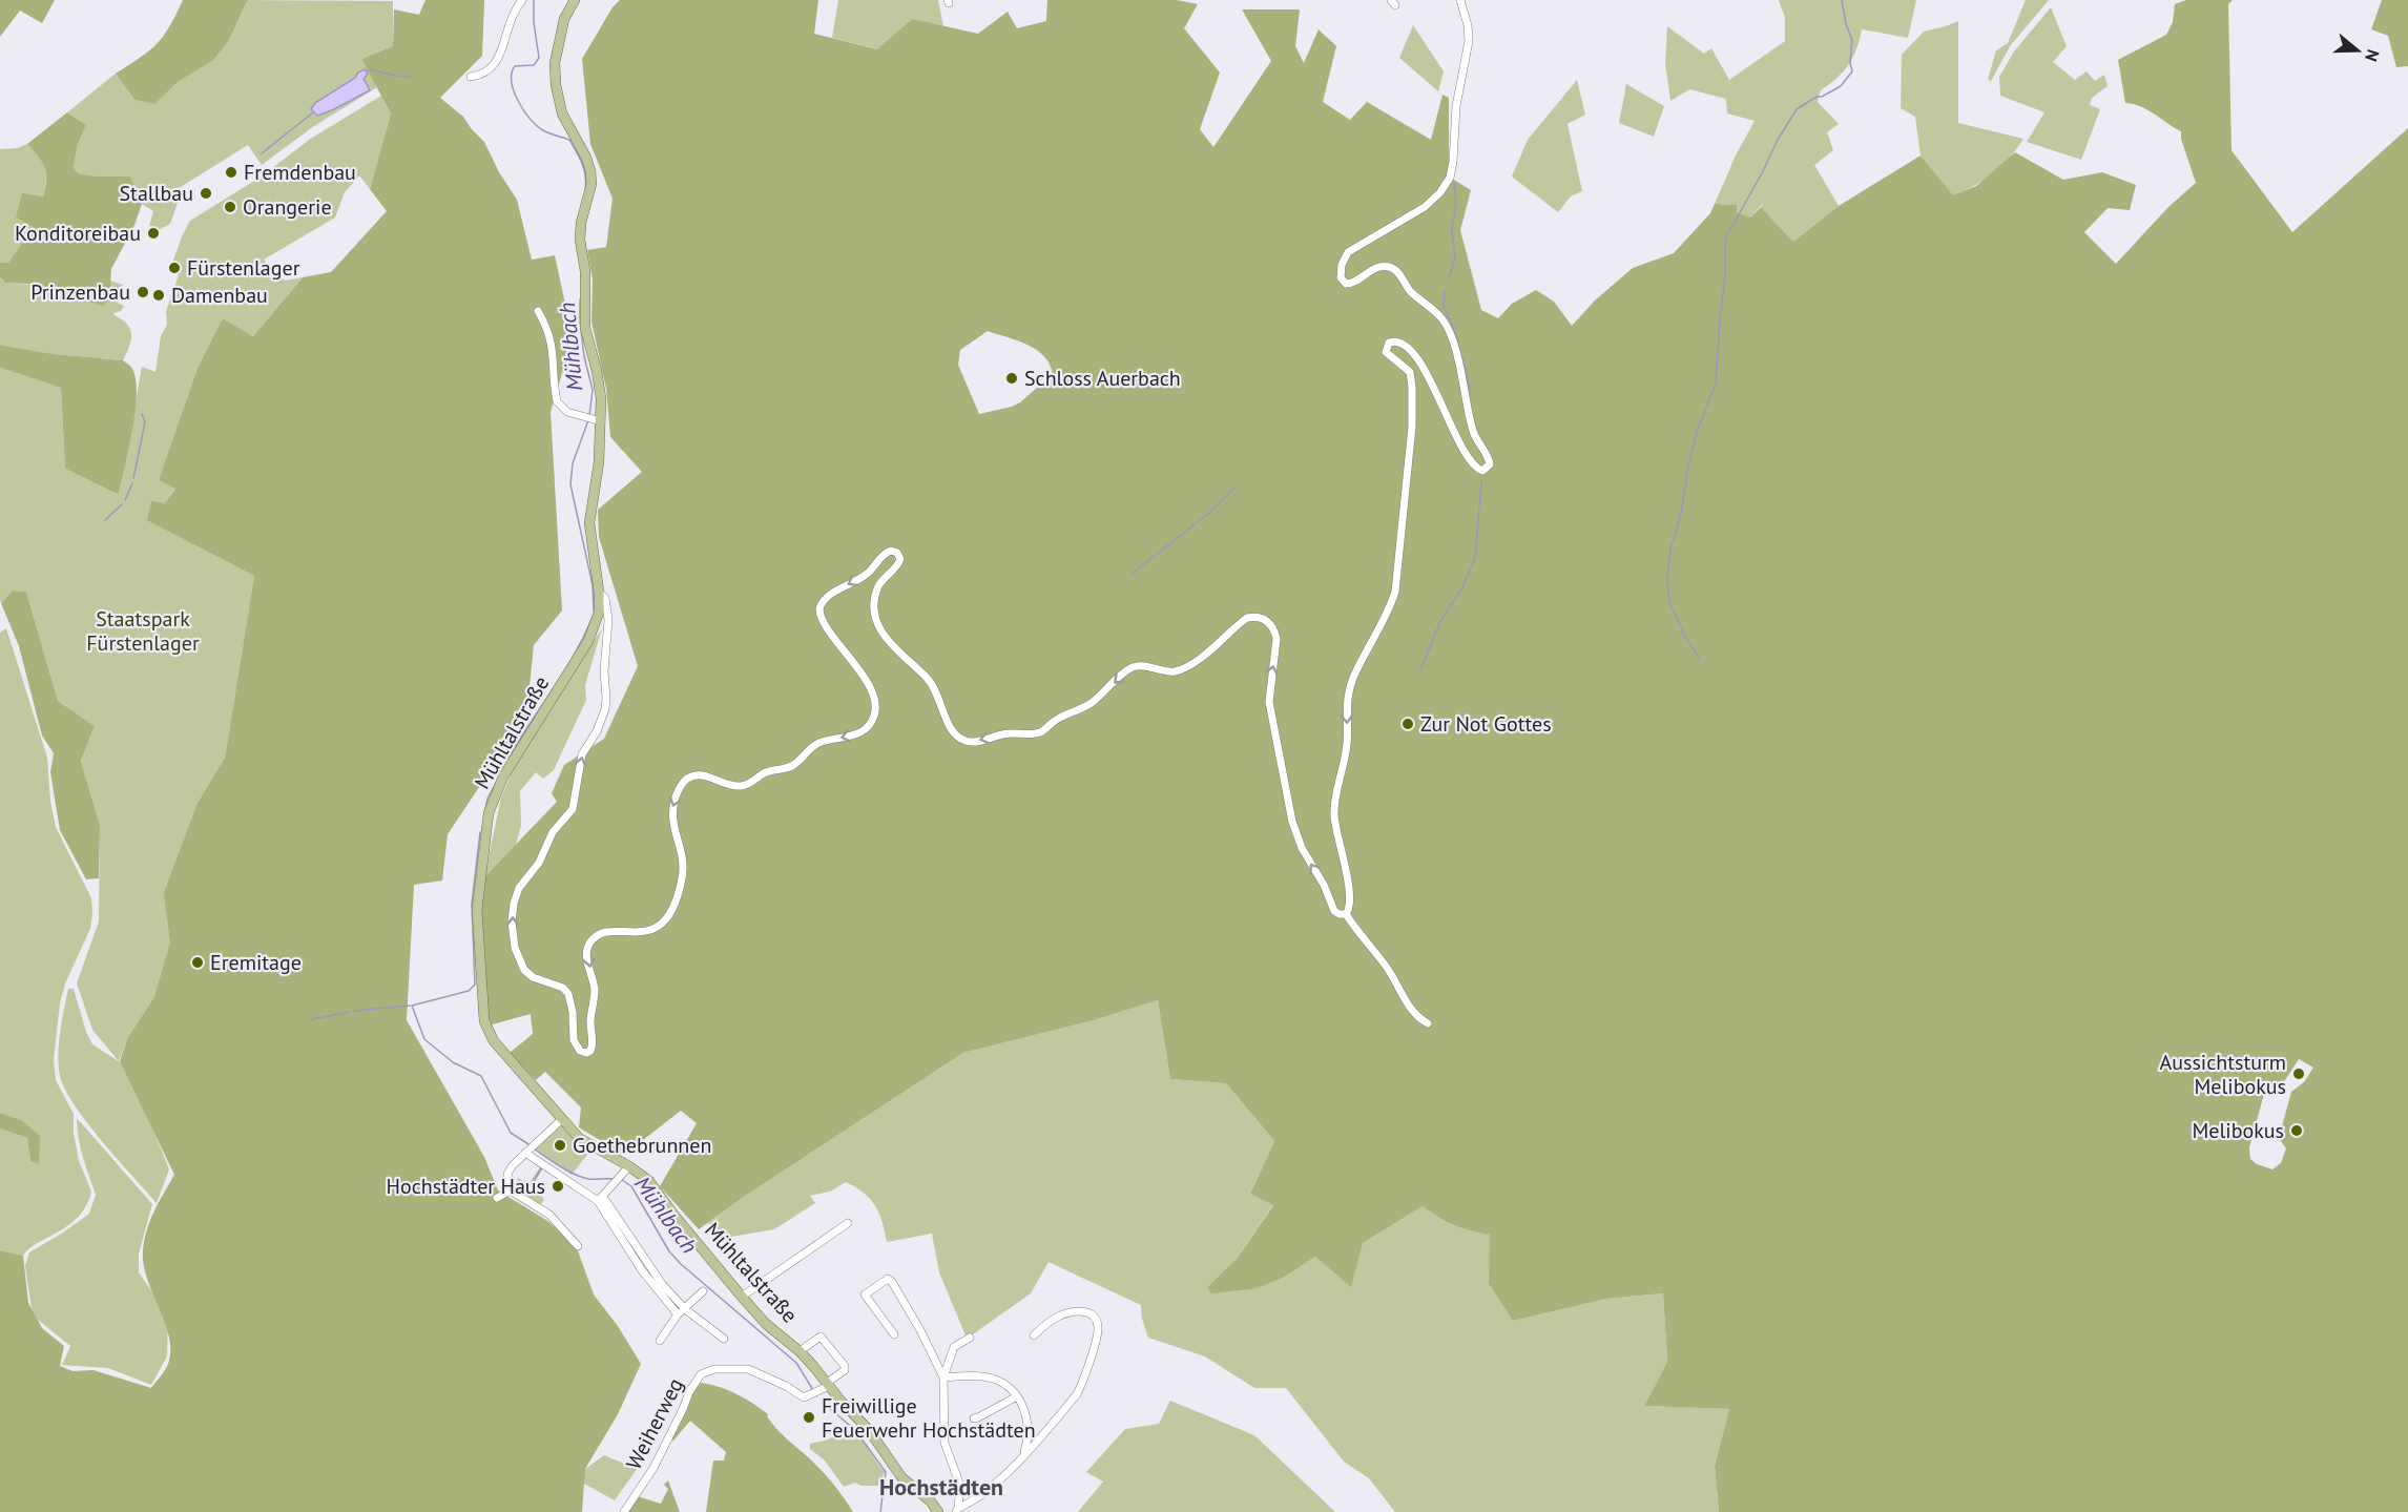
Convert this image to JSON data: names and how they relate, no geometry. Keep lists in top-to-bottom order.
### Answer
{
  "streets": {
    "main road": ["Mühltalstraße"],
    "street": ["Weiherweg"]
  },
  "crossings": [
    ["Mühltalstraße", "Weiherweg"]
  ],
  "districts": ["Hochstädten"],
  "water": ["Mühlbach"],
  "parks": ["Staatspark Fürstenlager"],
  "places": [
    "Fremdenbau",
    "Stallbau",
    "Orangerie",
    "Konditoreibau",
    "Fürstenlager",
    "Prinzenbau",
    "Damenbau",
    "Schloss Auerbach",
    "Zur Not Gottes",
    "Eremitage",
    "Aussichtsturm Melibokus",
    "Melibokus",
    "Goethebrunnen",
    "Hochstädter Haus",
    "Freiwillige Feuerwehr Hochstädten"
  ],
  "north": "right"
}
